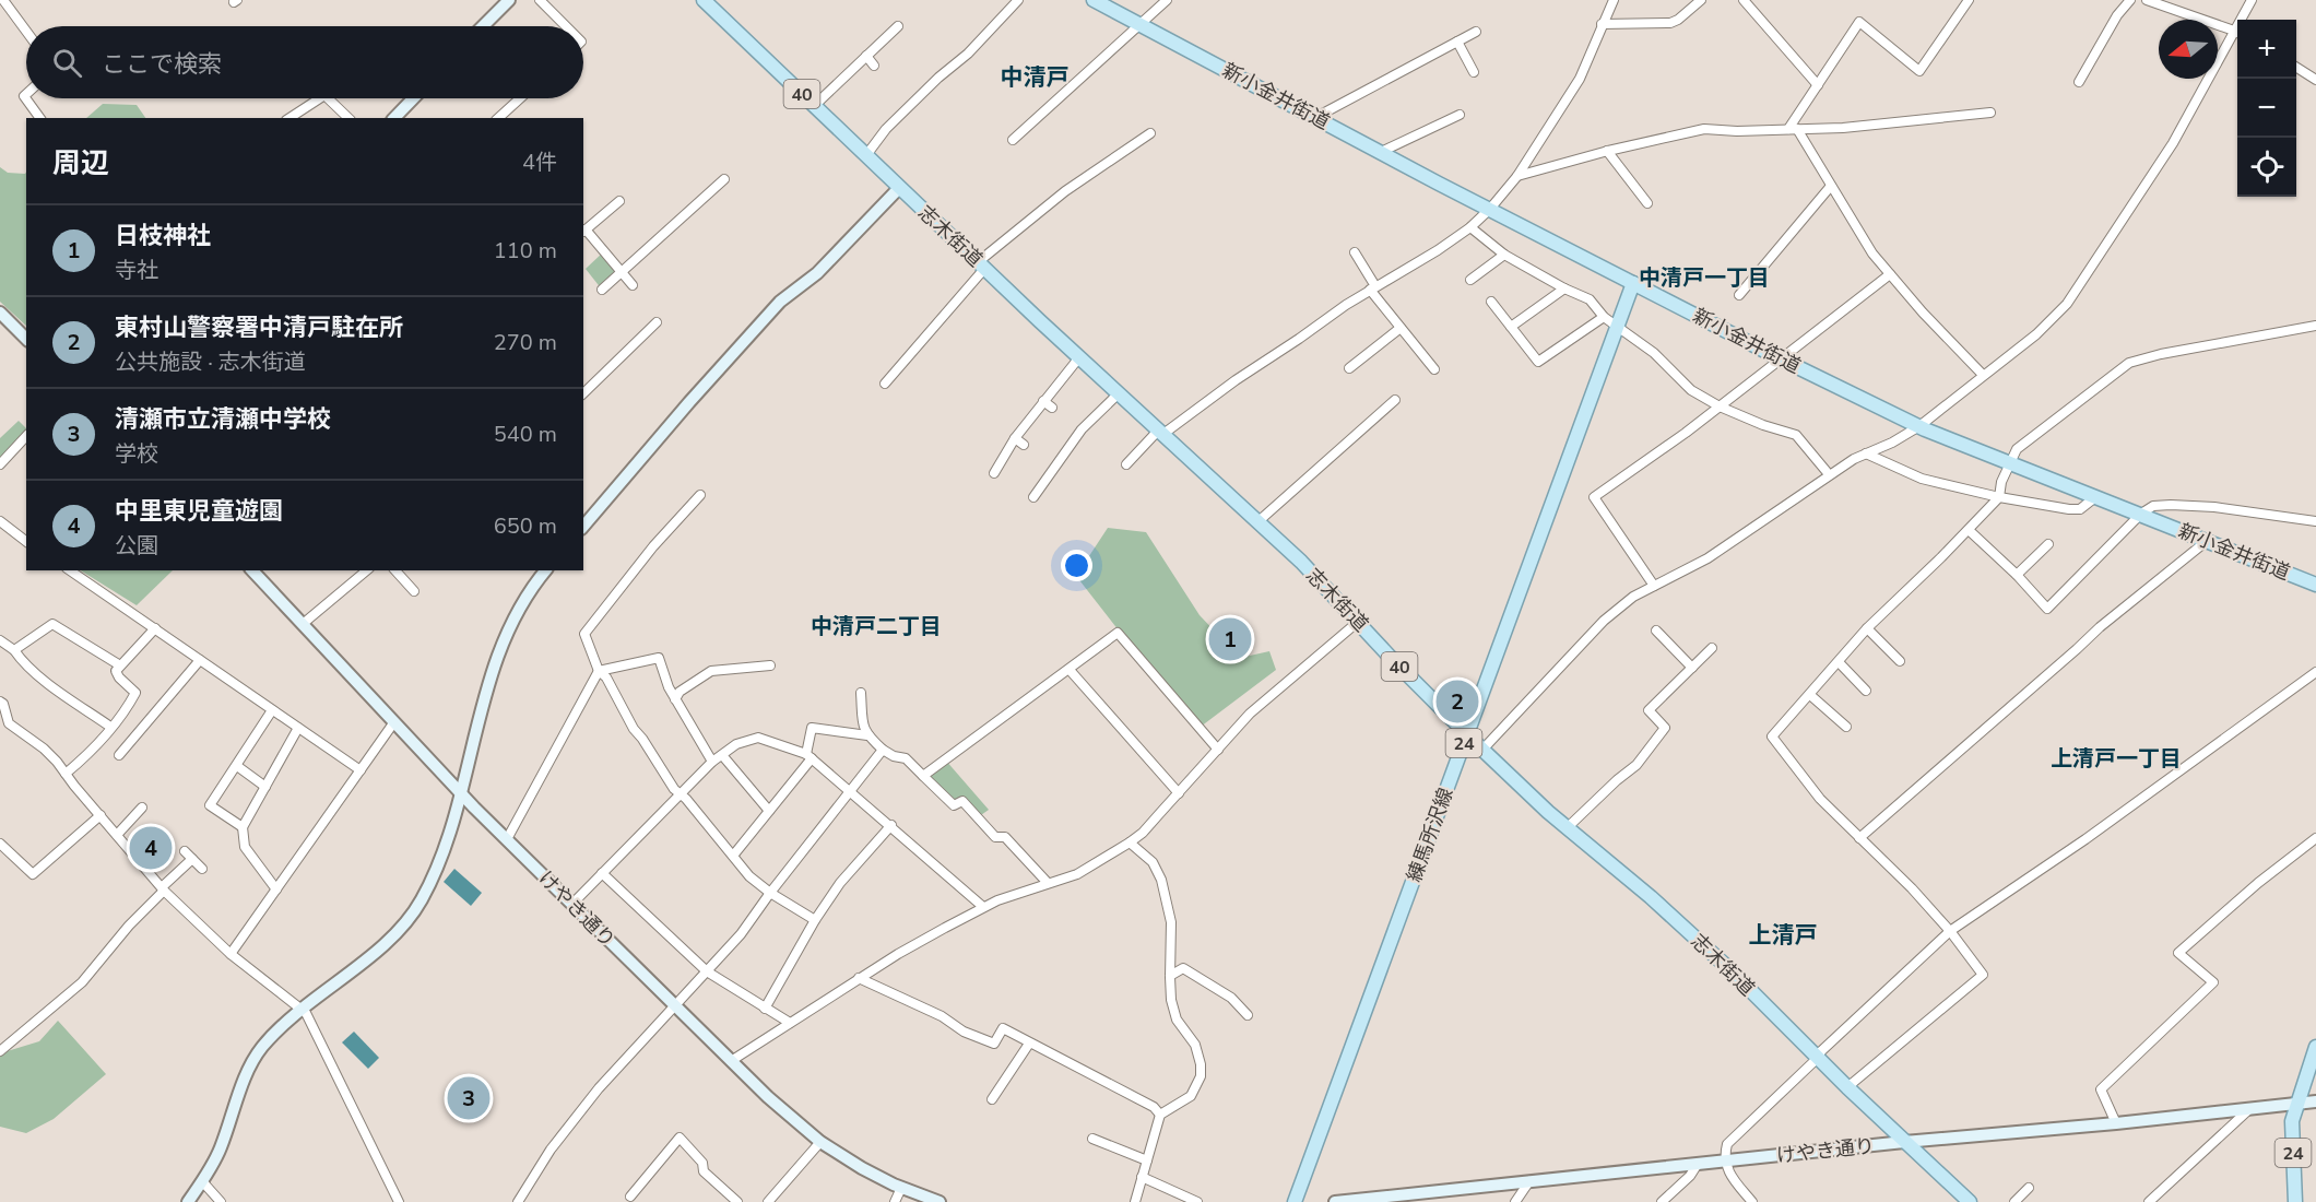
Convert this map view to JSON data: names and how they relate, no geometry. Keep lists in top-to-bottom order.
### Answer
{
  "streets": {
    "main road": [
      "40",
      "新小金井街道",
      "志木街道",
      "24",
      "練馬所沢線"
    ],
    "street": ["けやき通り"]
  },
  "crossings": [
    ["新小金井街道", "練馬所沢線"],
    ["志木街道", "練馬所沢線"],
    ["志木街道", "けやき通り"],
    ["24", "けやき通り"]
  ],
  "districts": [
    "中清戸",
    "中清戸一丁目",
    "中清戸二丁目",
    "上清戸一丁目",
    "上清戸"
  ],
  "north": "left",
  "page": {
    "map_buttons": ["+", "−"],
    "search": "ここで検索",
    "heading": ["周辺", "4件"],
    "list": [
      {
        "mark": "1",
        "name": "日枝神社",
        "note": "寺社",
        "value": "110 m"
      },
      {
        "mark": "2",
        "name": "東村山警察署中清戸駐在所",
        "note": "公共施設 · 志木街道",
        "value": "270 m"
      },
      {
        "mark": "3",
        "name": "清瀬市立清瀬中学校",
        "note": "学校",
        "value": "540 m"
      },
      {
        "mark": "4",
        "name": "中里東児童遊園",
        "note": "公園",
        "value": "650 m"
      }
    ],
    "pins": [
      "1",
      "2",
      "4",
      "3"
    ]
  }
}
